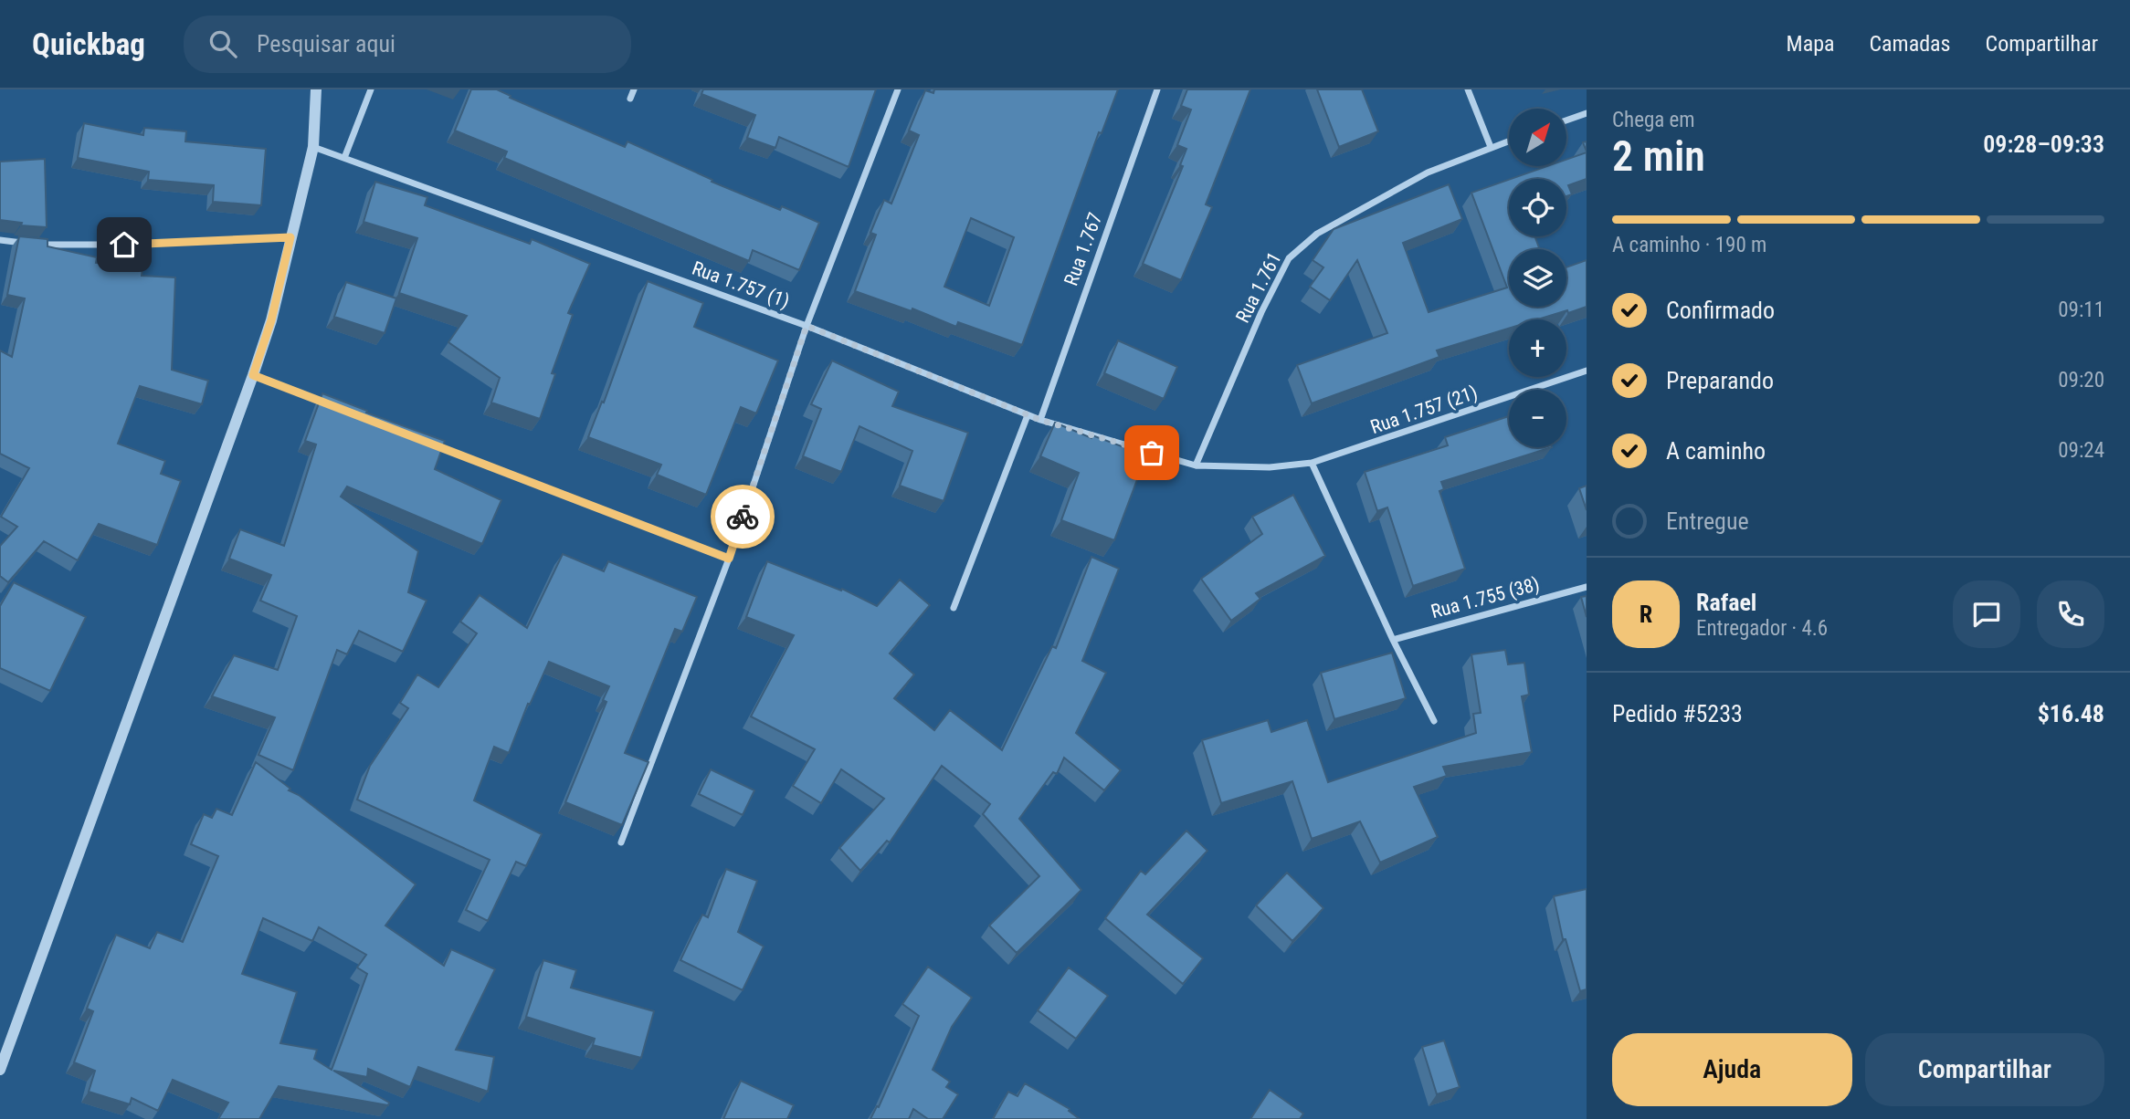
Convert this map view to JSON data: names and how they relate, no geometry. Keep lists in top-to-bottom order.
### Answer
{
  "streets": {
    "street": [
      "Rua 1.767",
      "Rua 1.757 (1)",
      "Rua 1.761",
      "Rua 1.757 (21)",
      "Rua 1.755 (38)"
    ]
  },
  "crossings": [
    ["Rua 1.767", "Rua 1.757 (1)"],
    ["Rua 1.757 (1)", "Rua 1.761"],
    ["Rua 1.757 (1)", "Rua 1.757 (21)"]
  ],
  "north": "top right",
  "page": {
    "header": "Quickbag",
    "search": "Pesquisar aqui",
    "nav": ["Mapa", "Camadas", "Compartilhar"],
    "heading": ["2 min", "Chega em", "09:28–09:33"],
    "panel": [
      "Rafael",
      "Entregador · 4.6",
      "Pedido #5233",
      "$16.48"
    ],
    "map_buttons": ["+", "−"],
    "bar": "A caminho · 190 m",
    "list": [
      ["Confirmado", "09:11"],
      ["Preparando", "09:20"],
      ["A caminho", "09:24"],
      "Entregue"
    ],
    "round": "R",
    "buttons": ["Ajuda", "Compartilhar"]
  }
}
